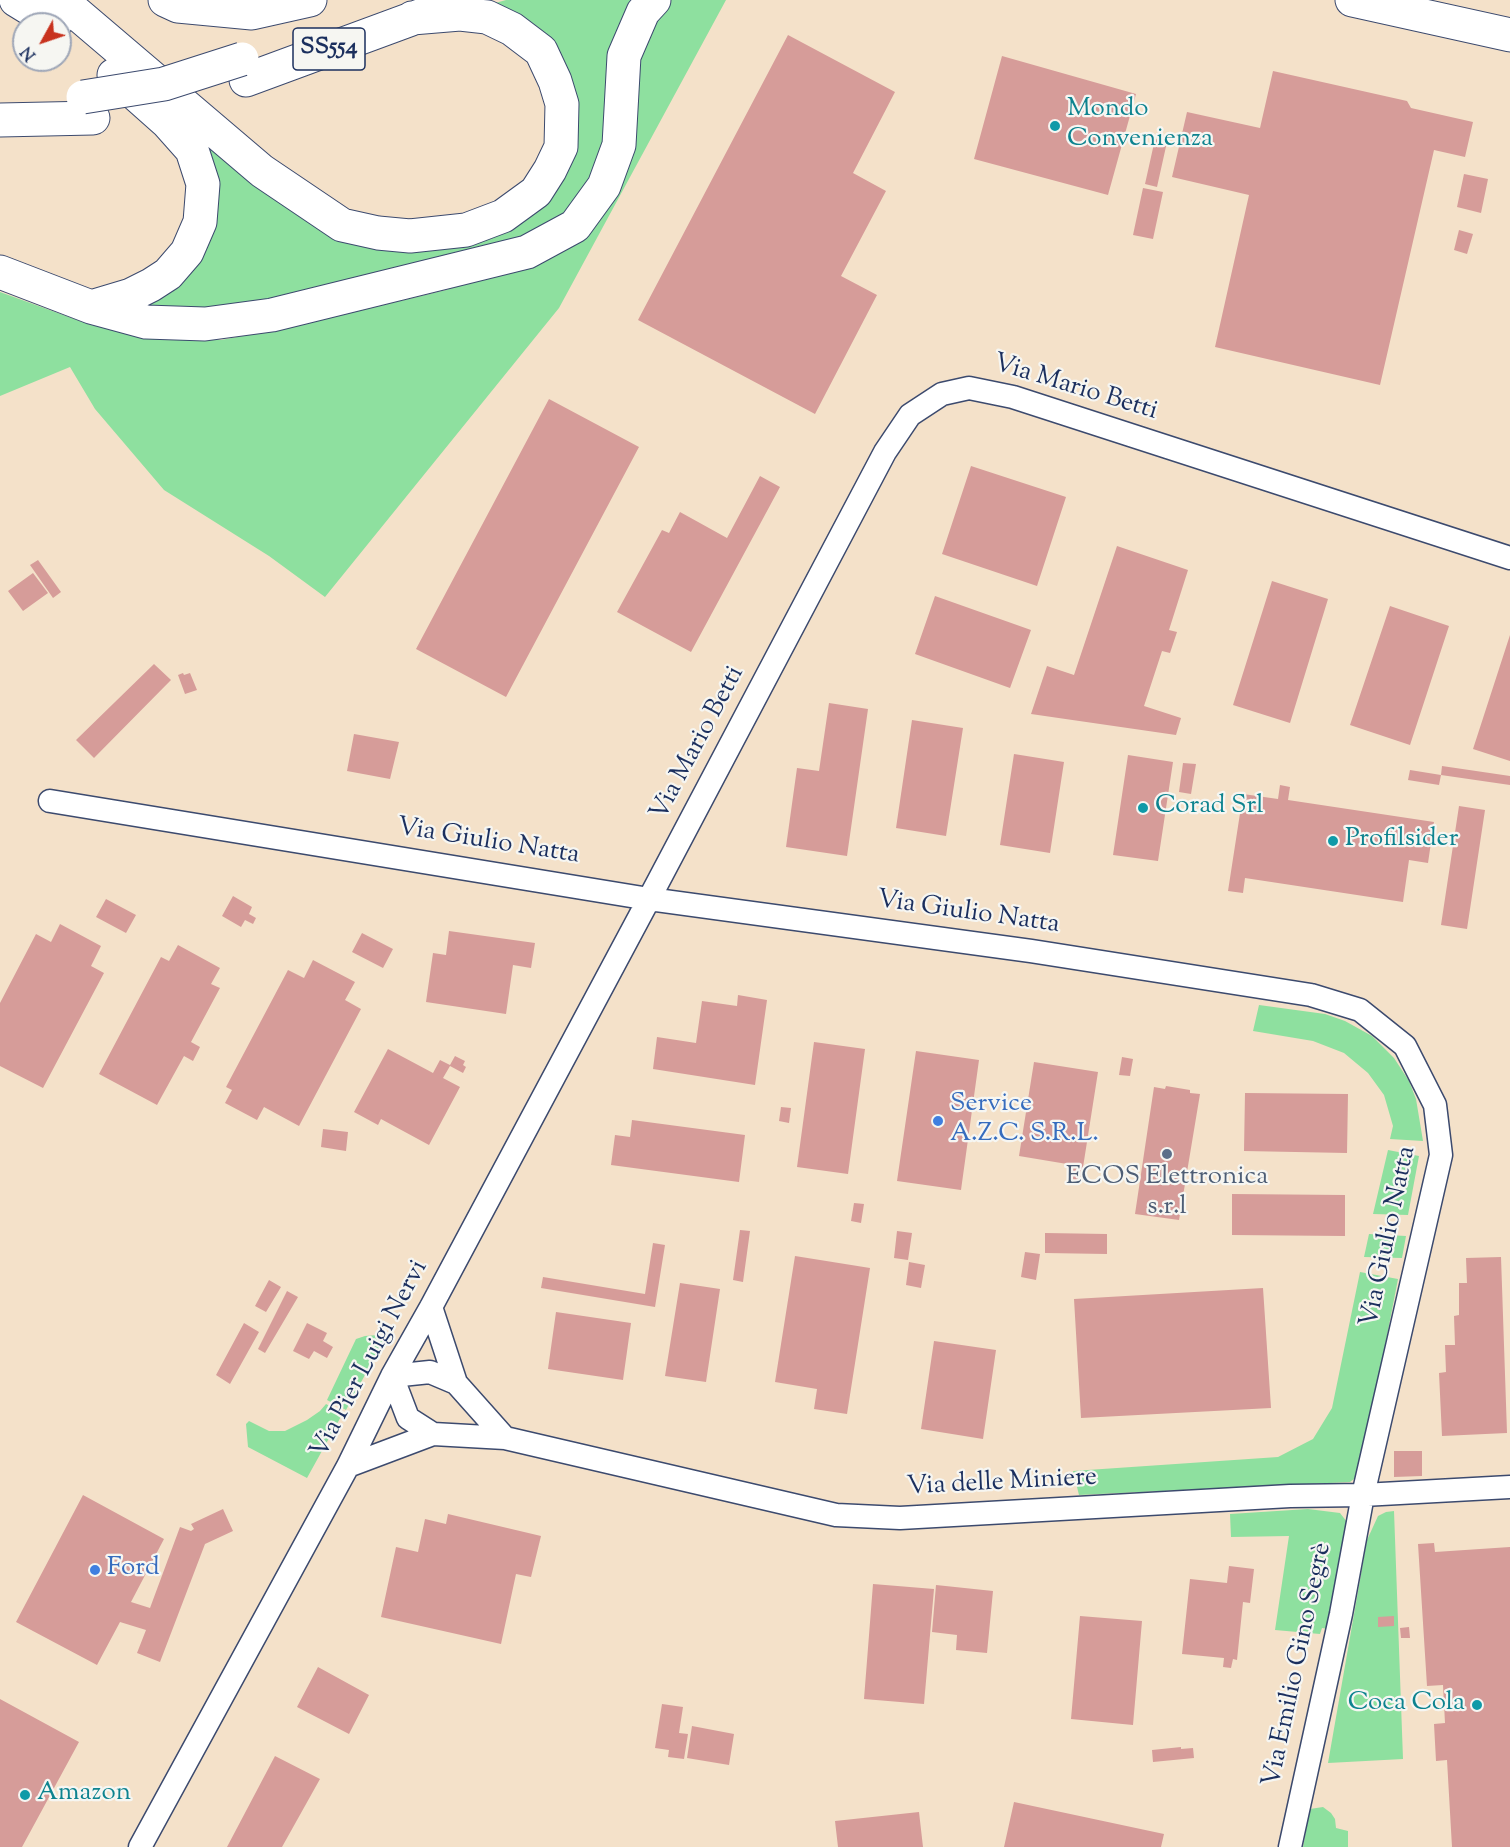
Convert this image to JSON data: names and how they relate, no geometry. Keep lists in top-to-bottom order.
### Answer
{
  "streets": {
    "highway": ["SS554"],
    "street": [
      "Via Mario Betti",
      "Via Giulio Natta",
      "Via Pier Luigi Nervi",
      "Via delle Miniere",
      "Via Emilio Gino Segrè"
    ]
  },
  "crossings": [
    ["Via Mario Betti", "Via Giulio Natta"],
    ["Via Mario Betti", "Via Pier Luigi Nervi"],
    ["Via Giulio Natta", "Via Pier Luigi Nervi"],
    ["Via Giulio Natta", "Via delle Miniere"],
    ["Via Giulio Natta", "Via Emilio Gino Segrè"],
    ["Via Pier Luigi Nervi", "Via delle Miniere"],
    ["Via delle Miniere", "Via Emilio Gino Segrè"]
  ],
  "places": [
    "Mondo Convenienza",
    "Corad Srl",
    "Profilsider",
    "Service A.Z.C. S.R.L.",
    "ECOS Elettronica s.r.l",
    "Ford",
    "Coca Cola",
    "Amazon"
  ],
  "north": "bottom left"
}
